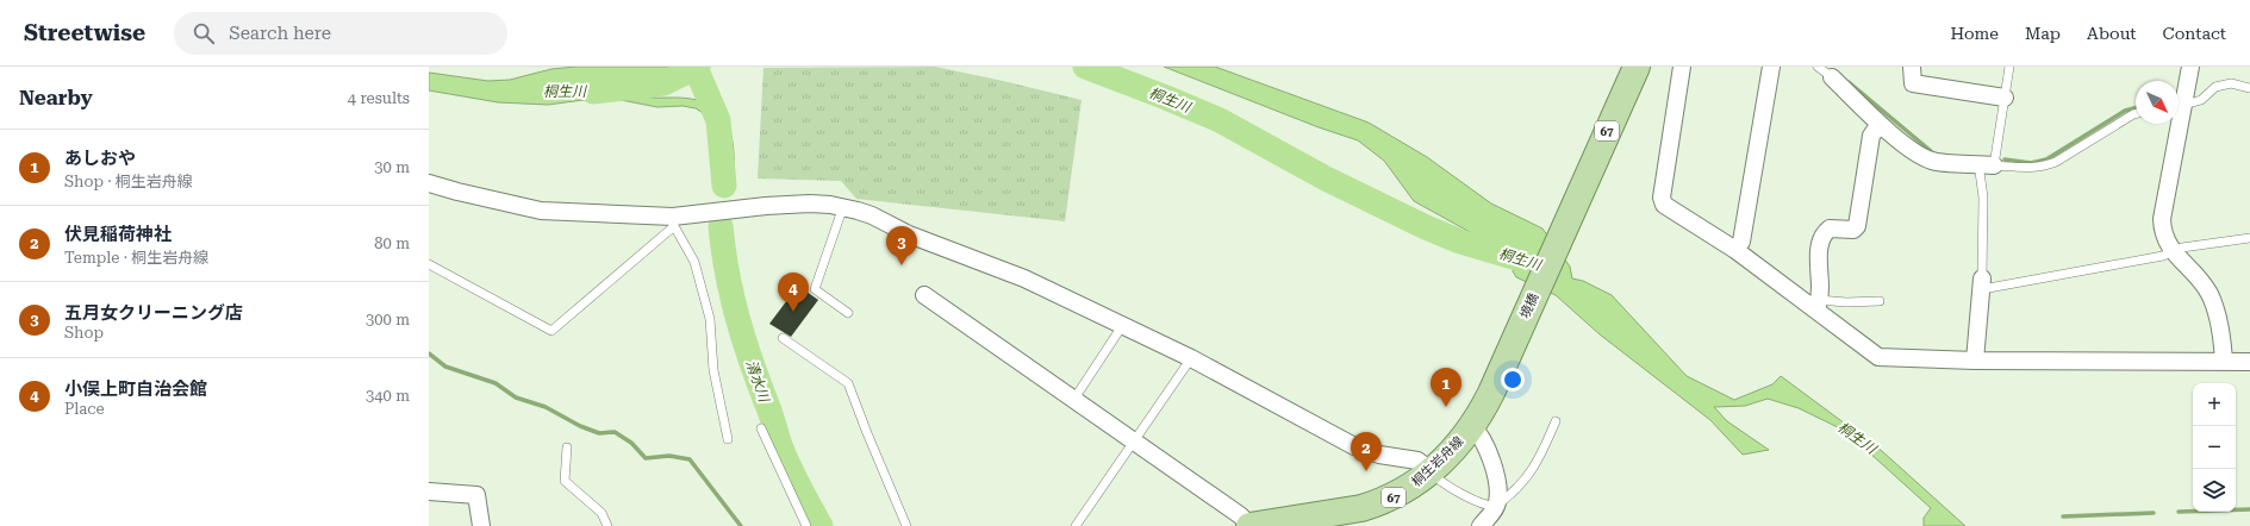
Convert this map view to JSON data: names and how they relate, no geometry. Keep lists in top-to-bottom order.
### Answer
{
  "streets": {
    "main road": ["67", "境橋", "桐生岩舟線"]
  },
  "crossings": [
    ["境橋", "桐生岩舟線"]
  ],
  "water": ["桐生川", "清水川"],
  "north": "bottom right",
  "page": {
    "header": "Streetwise",
    "search": "Search here",
    "nav": [
      "Home",
      "Map",
      "About",
      "Contact"
    ],
    "heading": ["Nearby", "4 results"],
    "list": [
      {
        "mark": "1",
        "name": "あしおや",
        "note": "Shop · 桐生岩舟線",
        "value": "30 m"
      },
      {
        "mark": "2",
        "name": "伏見稲荷神社",
        "note": "Temple · 桐生岩舟線",
        "value": "80 m"
      },
      {
        "mark": "3",
        "name": "五月女クリーニング店",
        "note": "Shop",
        "value": "300 m"
      },
      {
        "mark": "4",
        "name": "小俣上町自治会館",
        "note": "Place",
        "value": "340 m"
      }
    ],
    "pins": [
      "3",
      "4",
      "1",
      "2"
    ],
    "map_buttons": ["+", "−"]
  }
}
